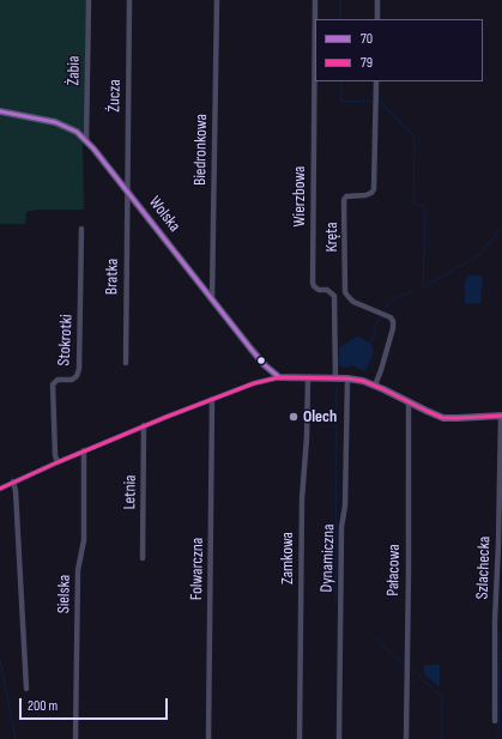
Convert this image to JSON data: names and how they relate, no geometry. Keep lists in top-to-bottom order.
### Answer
{
  "streets": {
    "street": [
      "Żabia",
      "Żucza",
      "Biedronkowa",
      "Wierzbowa",
      "Wolska",
      "Kręta",
      "Bratka",
      "Stokrotki",
      "Letnia",
      "Zamkowa",
      "Dynamiczna",
      "Szlachecka",
      "Folwarczna",
      "Pałacowa",
      "Sielska"
    ]
  },
  "crossings": [
    ["Żabia", "Wolska"],
    ["Żucza", "Wolska"],
    ["Żucza", "Bratka"],
    ["Biedronkowa", "Wolska"],
    ["Wolska", "Bratka"]
  ],
  "places": ["Olech"],
  "lines": ["transit line 70", "transit line 79"],
  "legend": ["70", "79"],
  "scale_bar": "200 m"
}
